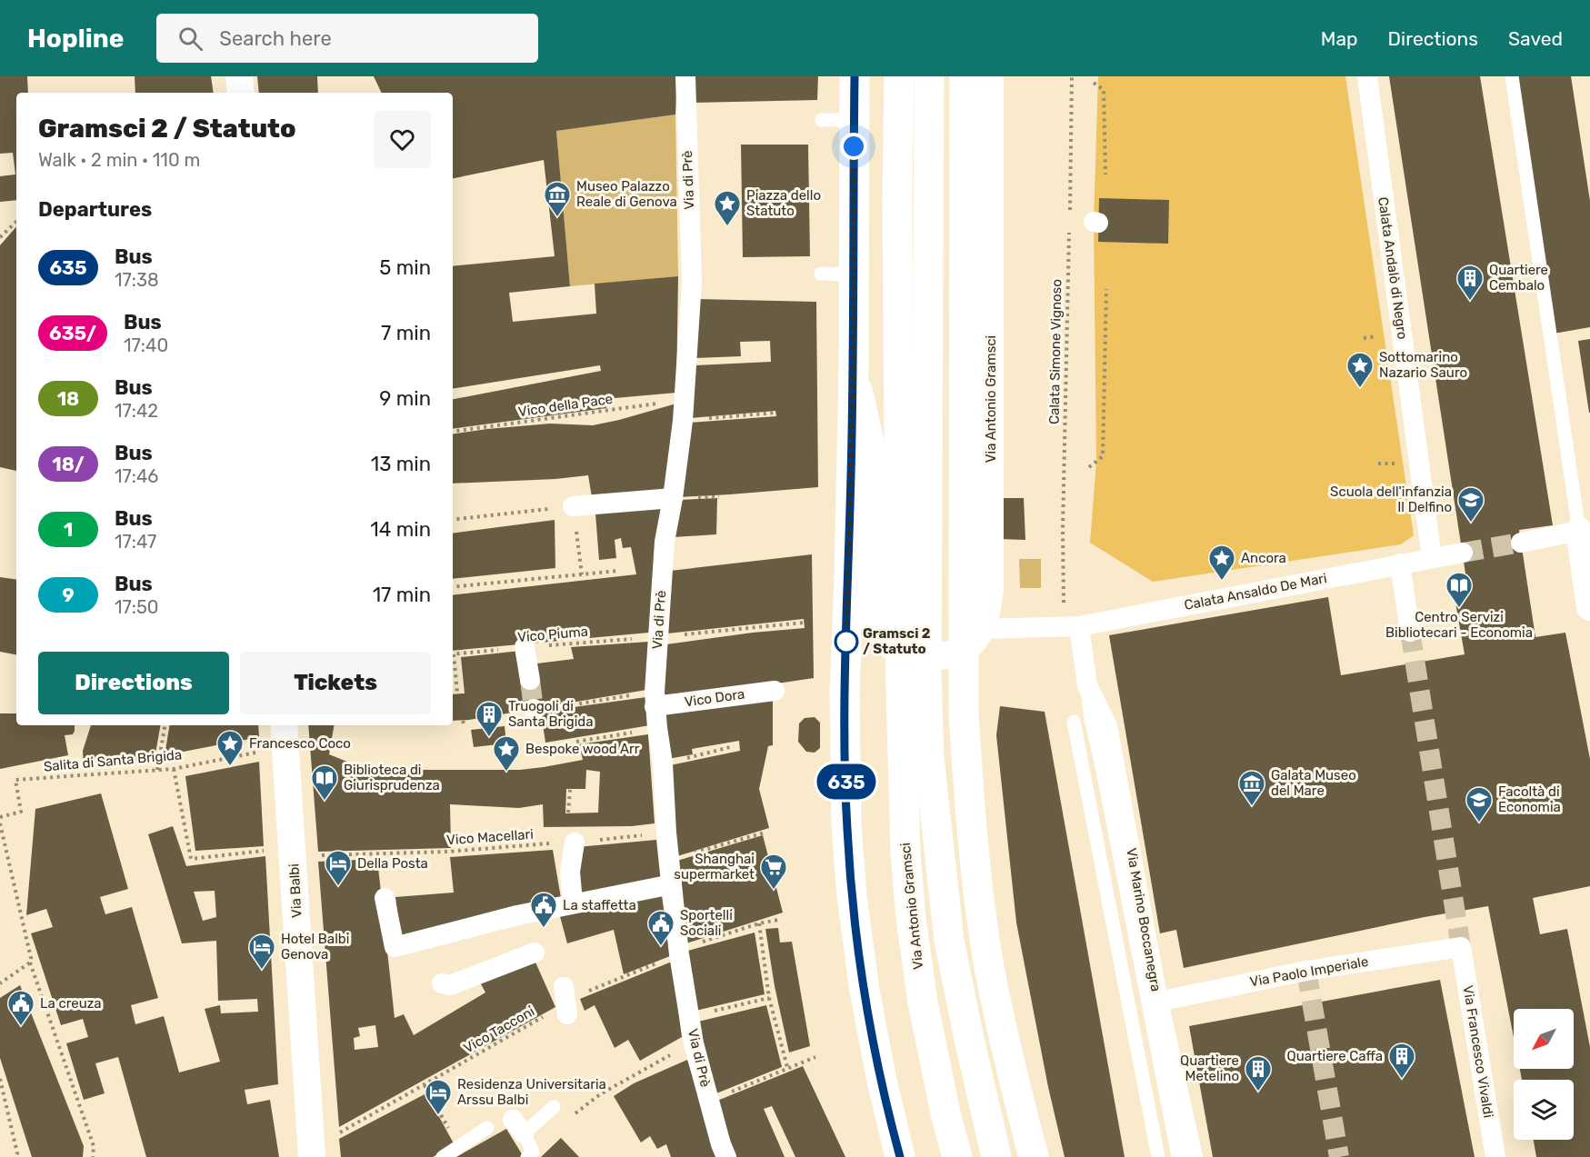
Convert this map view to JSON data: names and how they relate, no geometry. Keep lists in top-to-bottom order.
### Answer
{
  "streets": {
    "main road": ["Via Antonio Gramsci"],
    "street": [
      "Via di Prè",
      "Calata Andalò di Negro",
      "Calata Ansaldo De Mari",
      "Vico Dora",
      "Via Balbi",
      "Via Marino Boccanegra",
      "Via Paolo Imperiale",
      "Via Francesco Vivaldi"
    ],
    "path": [
      "Calata Simone Vignoso",
      "Vico della Pace",
      "Vico Piuma",
      "Salita di Santa Brigida",
      "Vico Macellari",
      "Vico Tacconi"
    ]
  },
  "crossings": [
    ["Via di Prè", "Vico della Pace"],
    ["Via di Prè", "Vico Piuma"],
    ["Via di Prè", "Vico Dora"],
    ["Via di Prè", "Vico Macellari"],
    ["Calata Andalò di Negro", "Calata Ansaldo De Mari"],
    ["Calata Simone Vignoso", "Calata Ansaldo De Mari"],
    ["Calata Simone Vignoso", "Via Marino Boccanegra"],
    ["Via Antonio Gramsci", "Calata Ansaldo De Mari"],
    ["Calata Ansaldo De Mari", "Via Marino Boccanegra"],
    ["Via Marino Boccanegra", "Via Paolo Imperiale"],
    ["Via Paolo Imperiale", "Via Francesco Vivaldi"]
  ],
  "places": {
    "museum": ["Museo Palazzo Reale di Genova", "Galata Museo del Mare"],
    "place": [
      "Piazza dello Statuto",
      "Sottomarino Nazario Sauro",
      "Ancora",
      "Francesco Coco",
      "Bespoke wood Arr"
    ],
    "building": [
      "Quartiere Cembalo",
      "Truogoli di Santa Brigida",
      "Quartiere Caffa",
      "Quartiere Metelino"
    ],
    "school or university": ["Scuola dell'infanzia Il Delfino", "Facoltà di Economia"],
    "library": ["Centro Servizi Bibliotecari - Economia", "Biblioteca di Giurisprudenza"],
    "other": ["Gramsci 2 / Statuto"],
    "hotel": ["Della Posta", "Hotel Balbi Genova", "Residenza Universitaria Arssu Balbi"],
    "supermarket": ["Shanghai supermarket"],
    "public building": ["La staffetta", "Sportelli Sociali", "La creuza"]
  },
  "lines": ["bus line 635"],
  "north": "bottom left",
  "page": {
    "header": "Hopline",
    "search": "Search here",
    "nav": ["Map", "Directions", "Saved"],
    "on_map": "635",
    "heading": [
      ["Gramsci 2 / Statuto", "Walk · 2 min · 110 m"],
      "Departures"
    ],
    "list": [
      {
        "mark": "635",
        "name": "Bus",
        "note": "17:38",
        "value": "5 min"
      },
      {
        "mark": "635/",
        "name": "Bus",
        "note": "17:40",
        "value": "7 min"
      },
      {
        "mark": "18",
        "name": "Bus",
        "note": "17:42",
        "value": "9 min"
      },
      {
        "mark": "18/",
        "name": "Bus",
        "note": "17:46",
        "value": "13 min"
      },
      {
        "mark": "1",
        "name": "Bus",
        "note": "17:47",
        "value": "14 min"
      },
      {
        "mark": "9",
        "name": "Bus",
        "note": "17:50",
        "value": "17 min"
      }
    ],
    "buttons": ["Directions", "Tickets"]
  }
}
